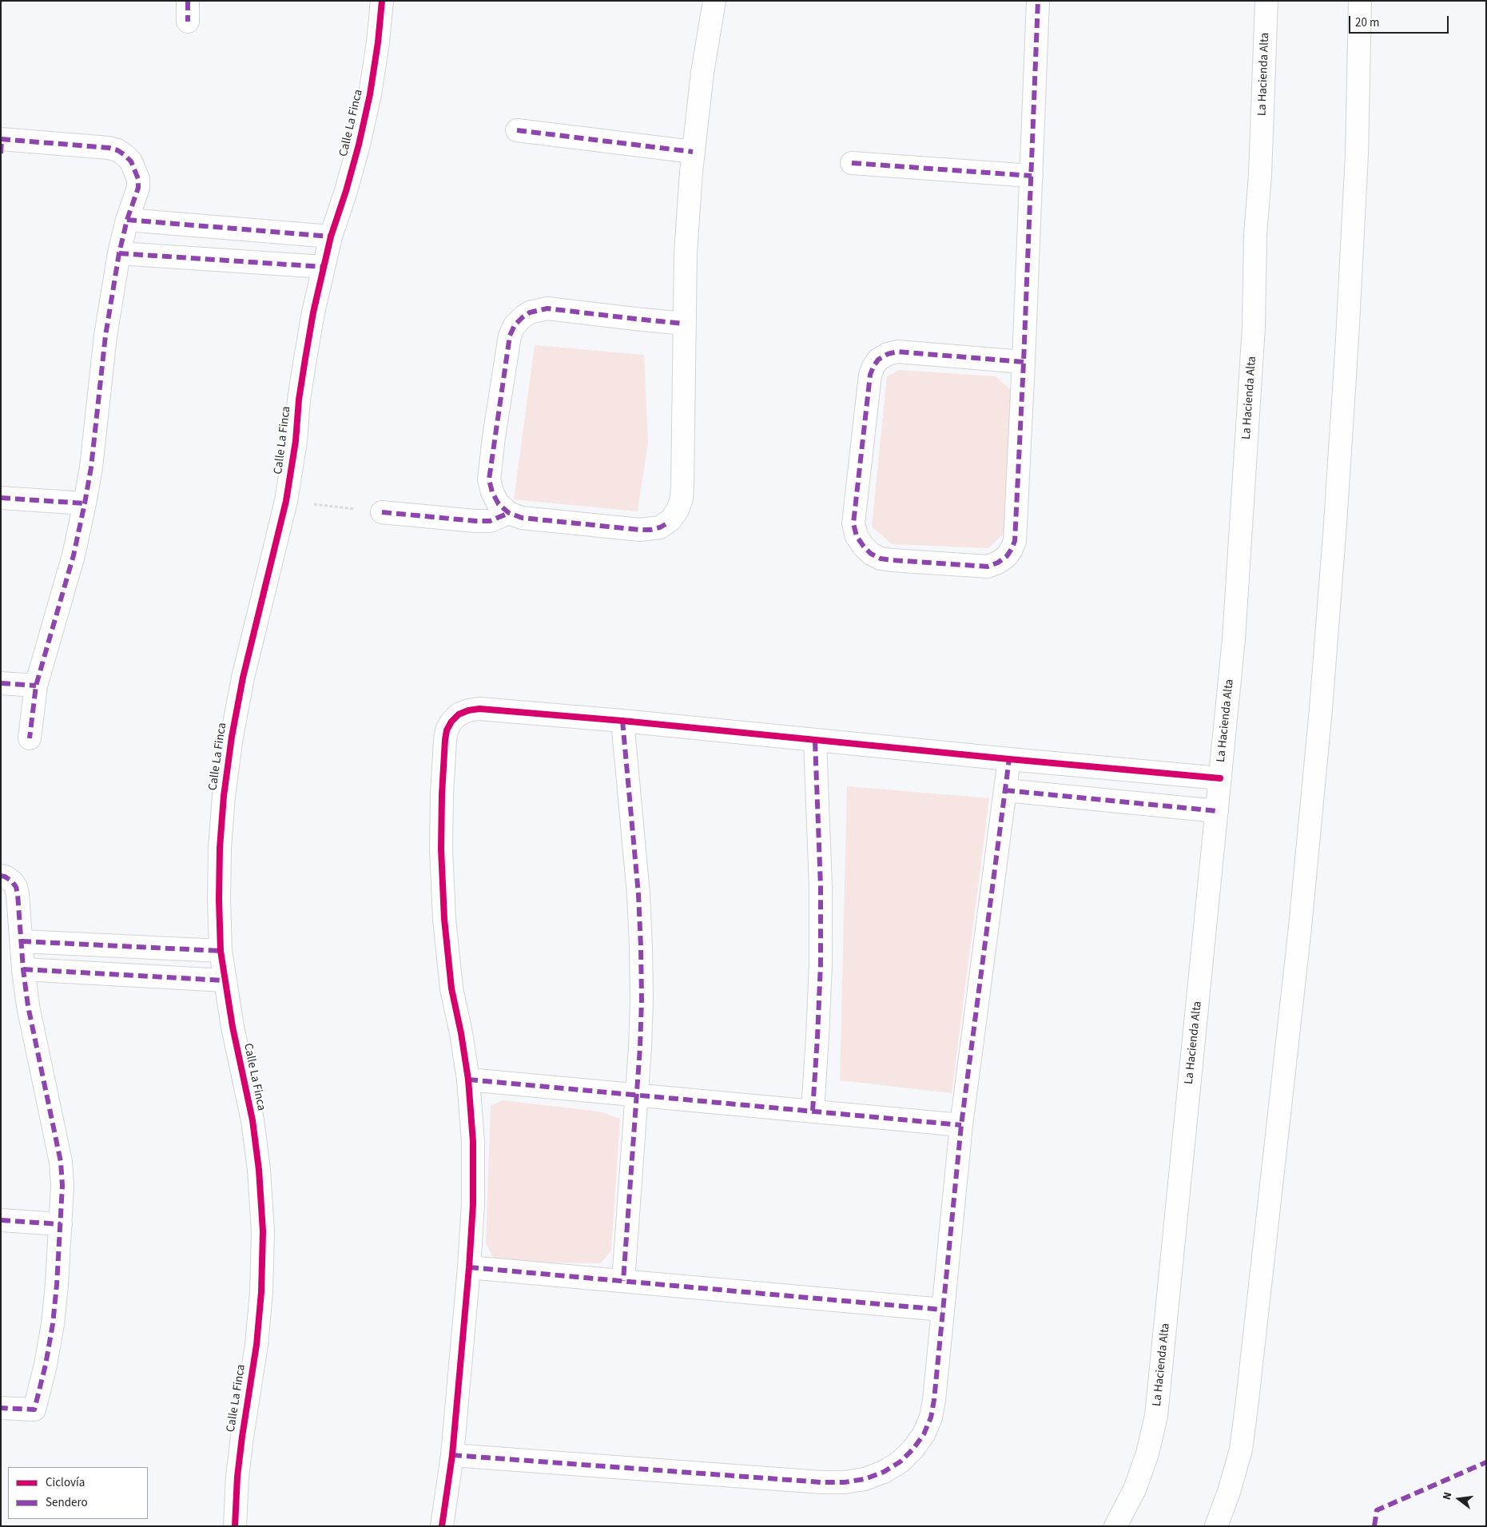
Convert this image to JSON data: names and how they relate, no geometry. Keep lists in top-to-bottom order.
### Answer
{
  "streets": {
    "street": ["La Hacienda Alta", "Calle La Finca"]
  },
  "legend": ["Ciclovía", "Sendero"],
  "scale_bar": "20 m",
  "north": "left"
}
